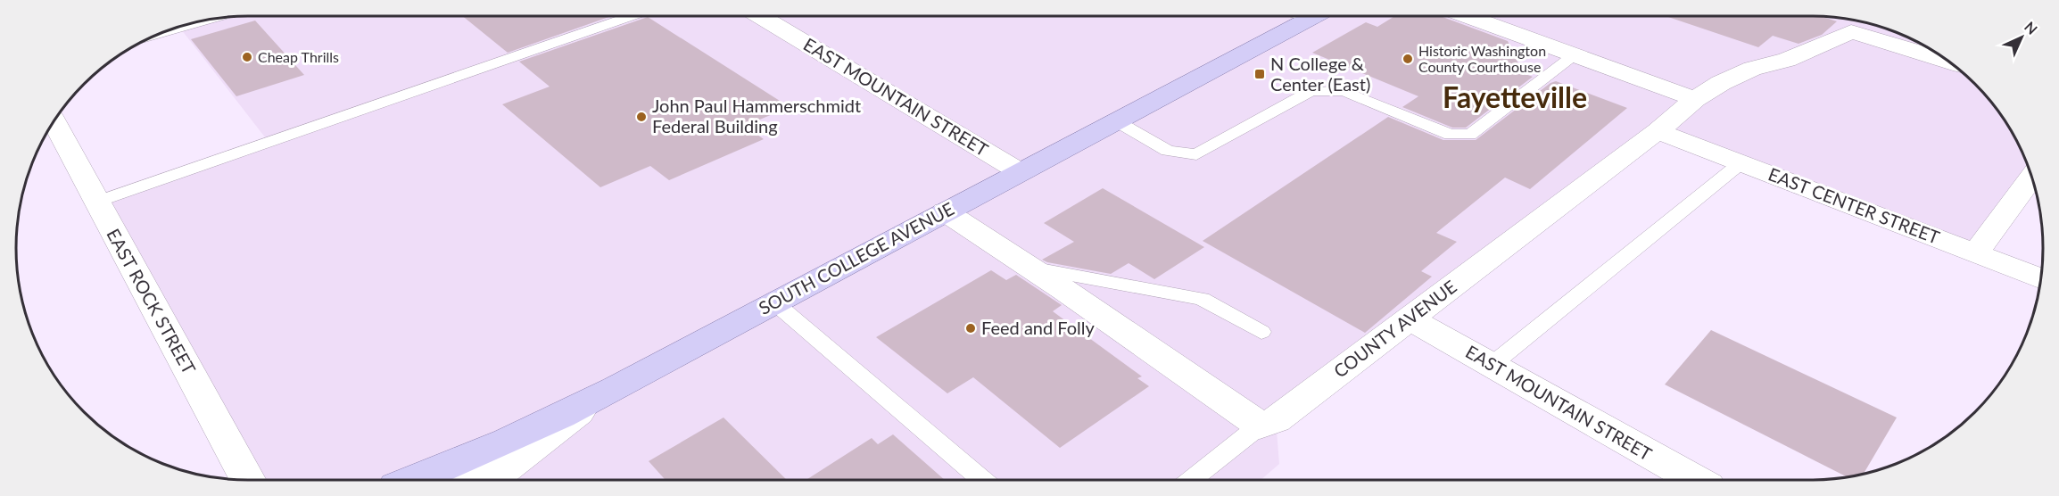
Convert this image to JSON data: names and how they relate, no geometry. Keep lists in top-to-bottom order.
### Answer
{
  "streets": {
    "main road": ["SOUTH COLLEGE AVENUE"],
    "street": [
      "EAST MOUNTAIN STREET",
      "EAST CENTER STREET",
      "EAST ROCK STREET",
      "COUNTY AVENUE"
    ]
  },
  "crossings": [
    ["EAST MOUNTAIN STREET", "SOUTH COLLEGE AVENUE"],
    ["EAST MOUNTAIN STREET", "COUNTY AVENUE"],
    ["EAST CENTER STREET", "COUNTY AVENUE"]
  ],
  "districts": ["Fayetteville"],
  "places": {
    "other": [
      "Cheap Thrills",
      "Historic Washington County Courthouse",
      "John Paul Hammerschmidt Federal Building",
      "Feed and Folly"
    ],
    "transit": ["N College & Center (East)"]
  },
  "north": "top right"
}
